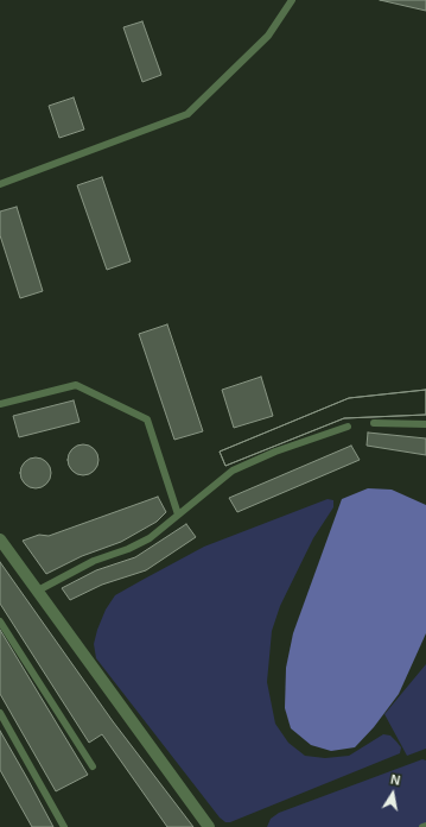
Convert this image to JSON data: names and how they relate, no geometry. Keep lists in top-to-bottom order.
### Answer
{
  "north": "top"
}
